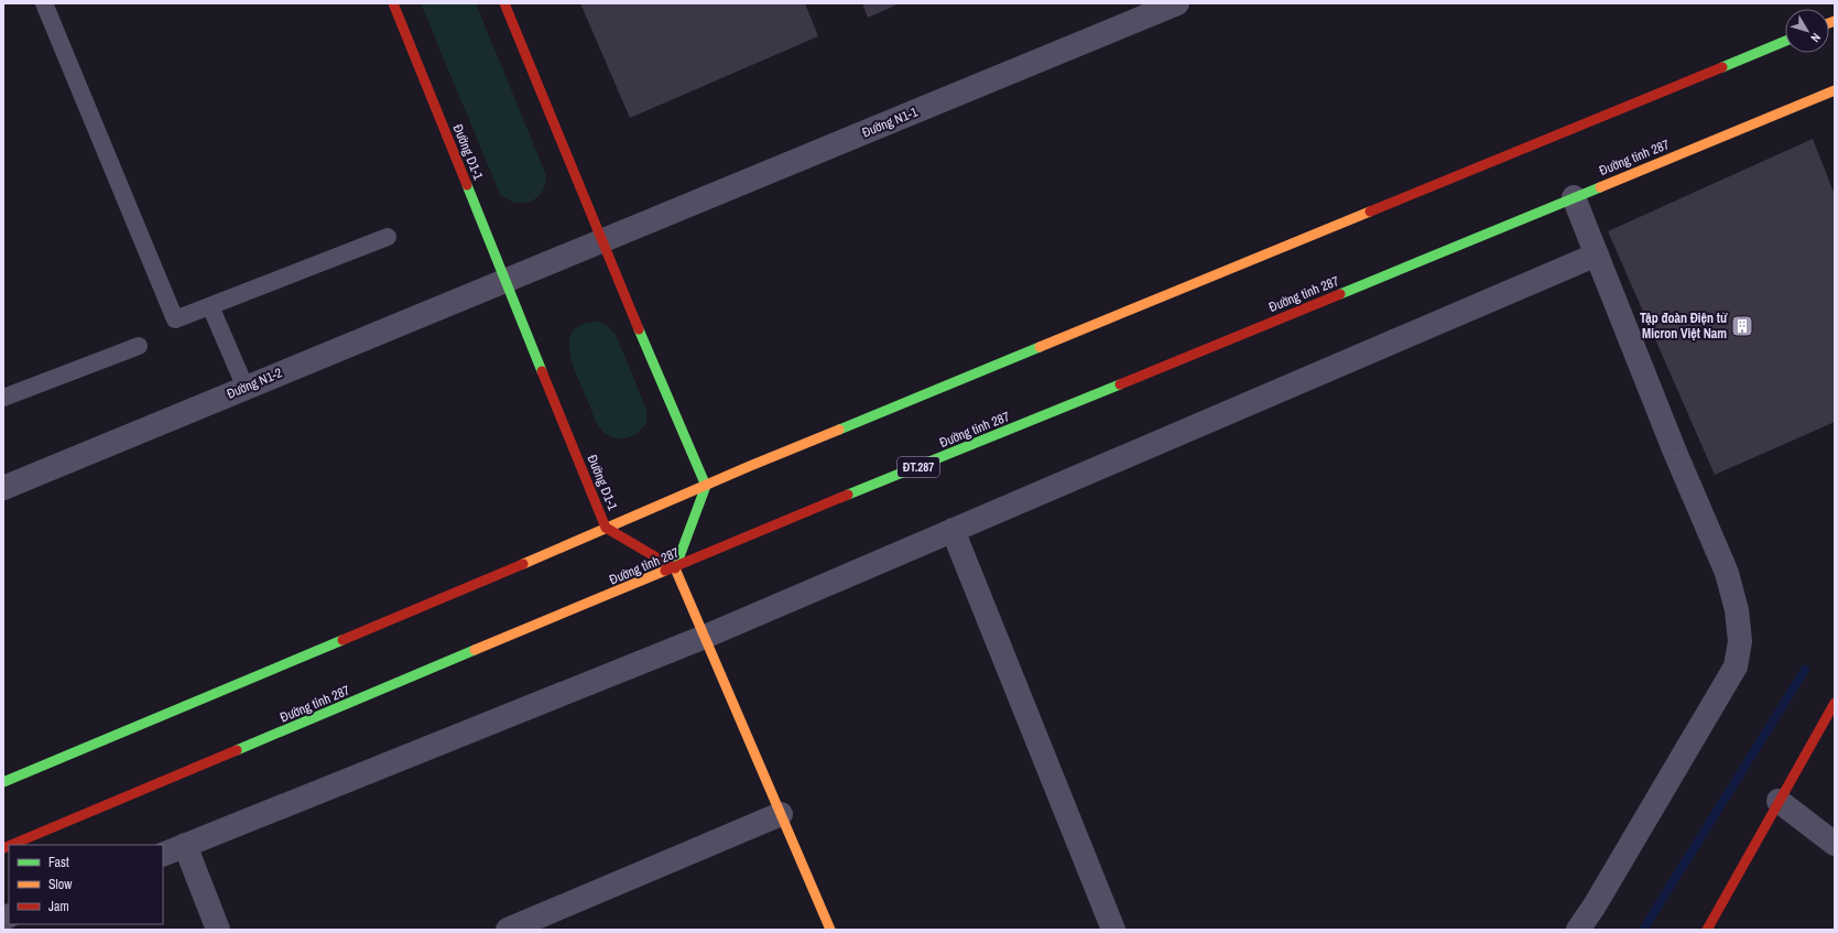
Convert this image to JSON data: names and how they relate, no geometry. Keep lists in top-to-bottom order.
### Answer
{
  "streets": {
    "main road": ["Đường D1-1", "Đường tỉnh 287", "ĐT.287"],
    "street": ["Đường N1-1", "Đường N1-2"]
  },
  "crossings": [
    ["Đường N1-1", "Đường D1-1"],
    ["Đường N1-1", "Đường N1-2"],
    ["Đường D1-1", "Đường tỉnh 287"],
    ["Đường D1-1", "Đường N1-2"]
  ],
  "places": {
    "building": ["Tập đoàn Điện tử Micron Việt Nam"]
  },
  "legend": ["Fast", "Slow", "Jam"],
  "north": "bottom right"
}
